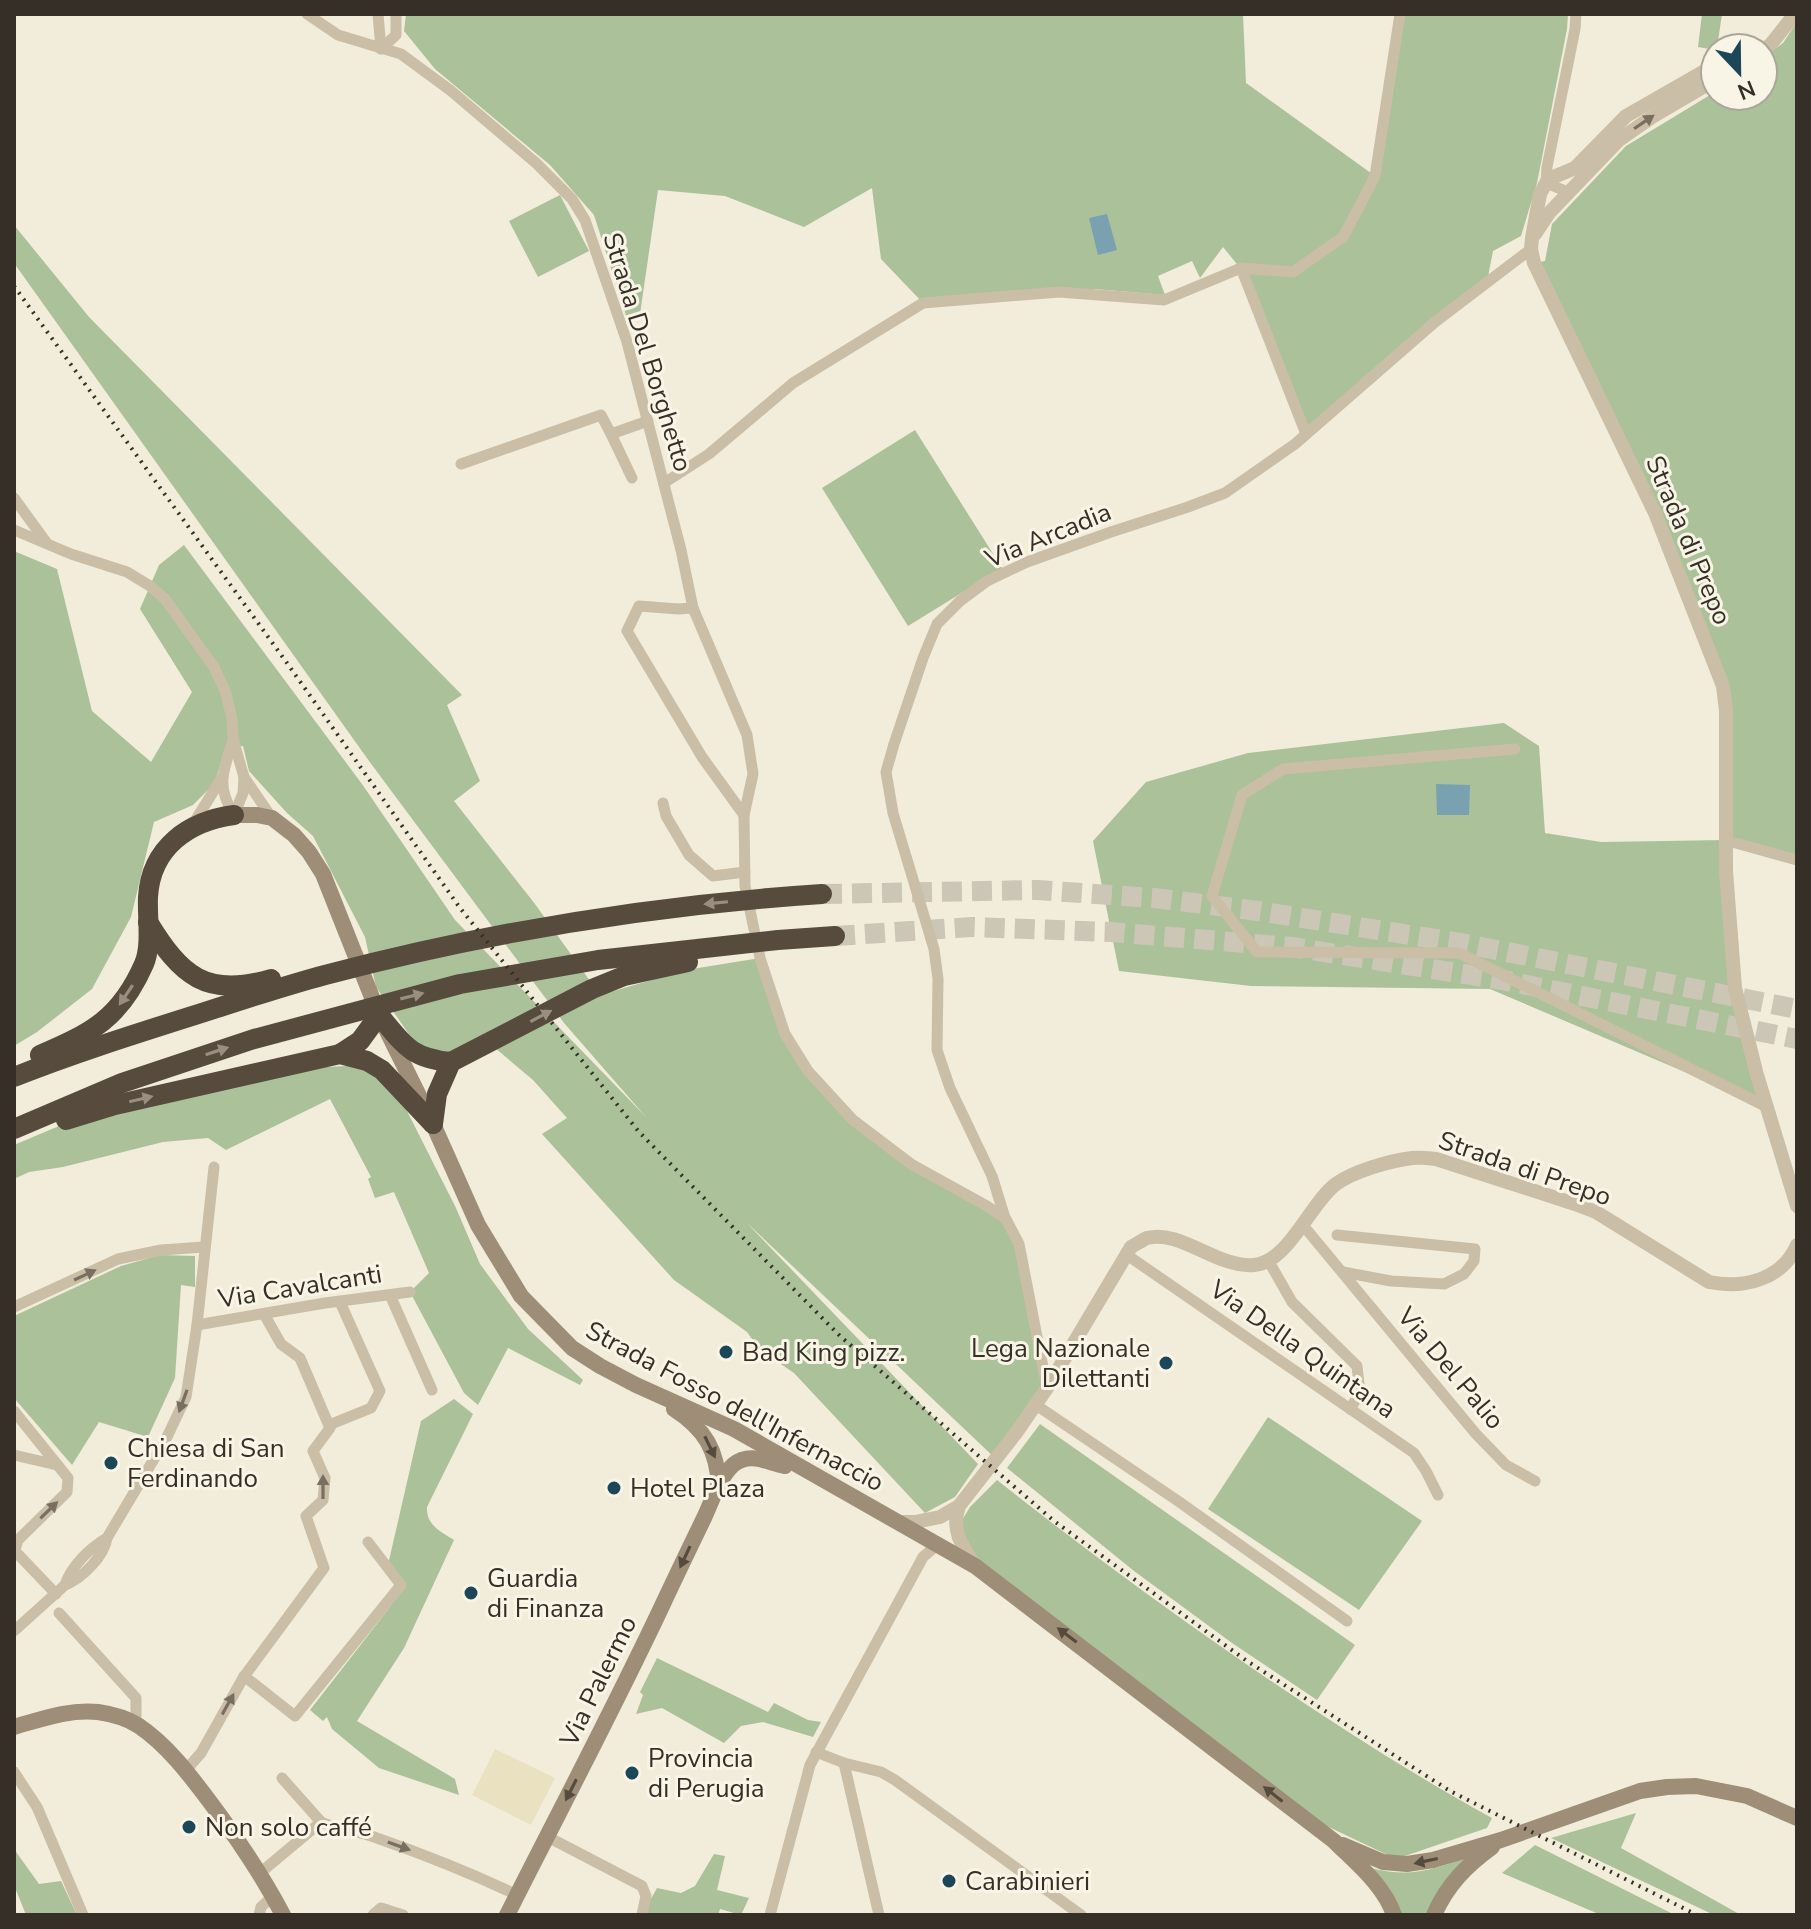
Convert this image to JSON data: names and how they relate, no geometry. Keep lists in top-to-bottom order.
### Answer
{
  "streets": {
    "main road": ["Strada Fosso dell'Infernaccio", "Via Palermo"],
    "street": [
      "Strada Del Borghetto",
      "Via Arcadia",
      "Strada di Prepo",
      "Via Cavalcanti",
      "Via Della Quintana",
      "Via Del Palio"
    ]
  },
  "crossings": [
    ["Strada Del Borghetto", "Via Arcadia"],
    ["Via Arcadia", "Strada di Prepo"],
    ["Strada di Prepo", "Via Del Palio"]
  ],
  "one_way": ["Via Palermo"],
  "places": [
    "Bad King pizz.",
    "Lega Nazionale Dilettanti",
    "Chiesa di San Ferdinando",
    "Hotel Plaza",
    "Guardia di Finanza",
    "Provincia di Perugia",
    "Non solo caffé",
    "Carabinieri"
  ],
  "north": "bottom"
}
